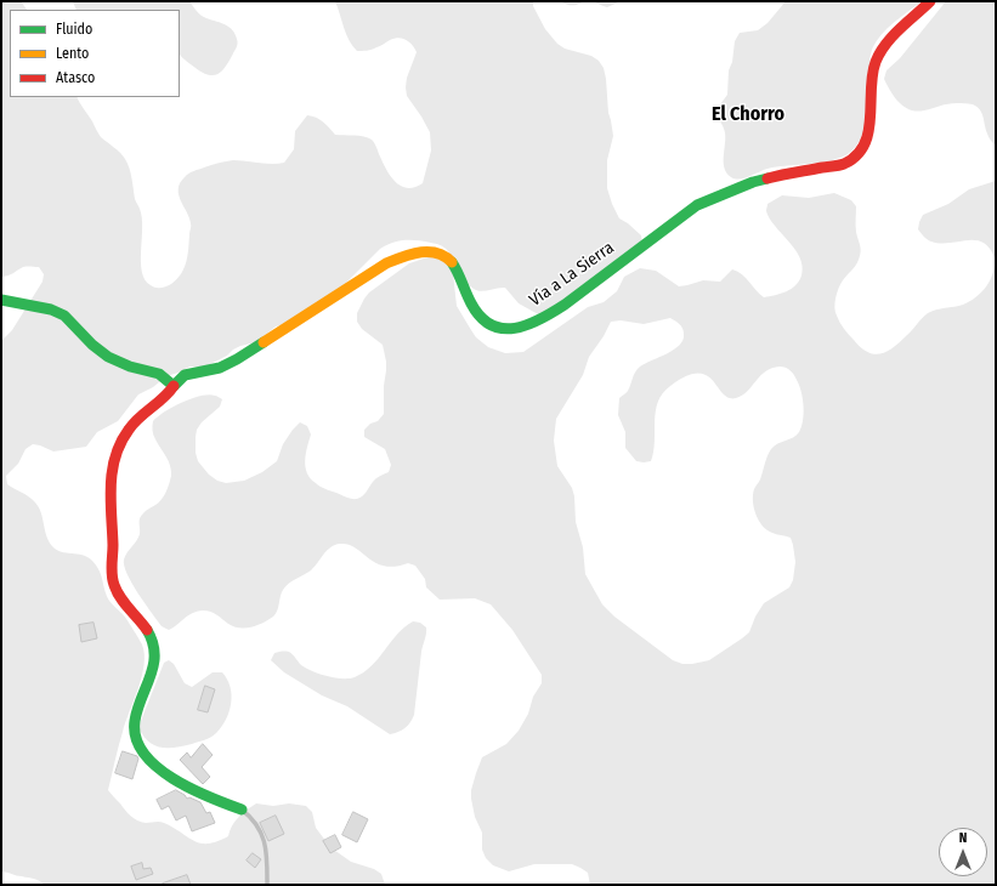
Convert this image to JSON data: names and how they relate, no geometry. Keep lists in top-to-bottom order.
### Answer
{
  "streets": {
    "street": ["Vía a La Sierra"]
  },
  "districts": ["El Chorro"],
  "legend": ["Fluido", "Lento", "Atasco"],
  "north": "top"
}
